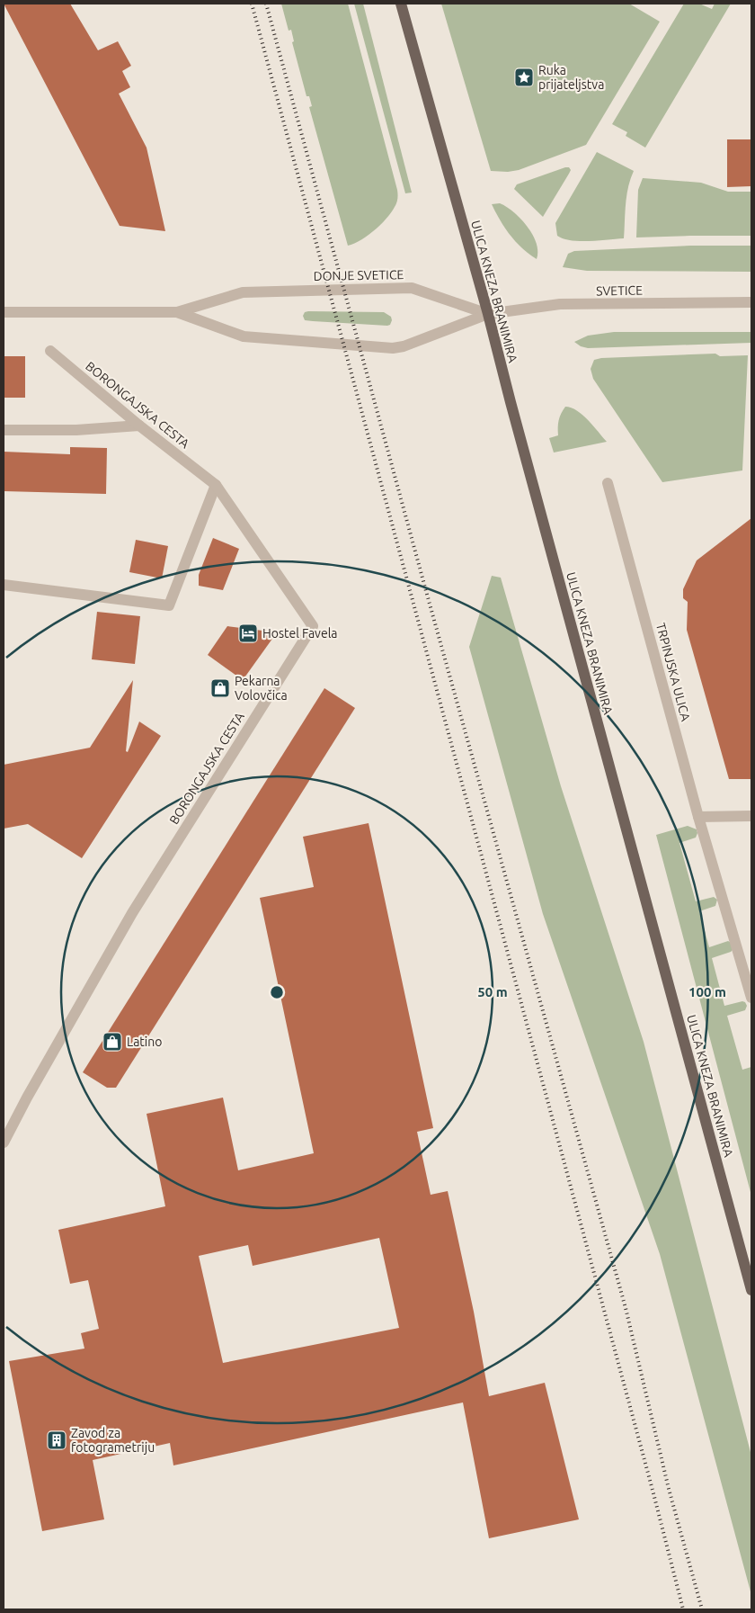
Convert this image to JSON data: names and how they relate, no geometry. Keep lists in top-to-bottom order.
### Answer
{
  "streets": {
    "main road": ["ULICA KNEZA BRANIMIRA"],
    "street": [
      "DONJE SVETICE",
      "SVETICE",
      "BORONGAJSKA CESTA",
      "TRPINJSKA ULICA"
    ]
  },
  "crossings": [
    ["DONJE SVETICE", "SVETICE"],
    ["DONJE SVETICE", "ULICA KNEZA BRANIMIRA"],
    ["SVETICE", "ULICA KNEZA BRANIMIRA"]
  ],
  "places": {
    "place": ["Ruka prijateljstva"],
    "hotel": ["Hostel Favela"],
    "shop": ["Pekarna Volovčica", "Latino"],
    "building": ["Zavod za fotogrametriju"]
  },
  "rings": ["50 m", "100 m"]
}
